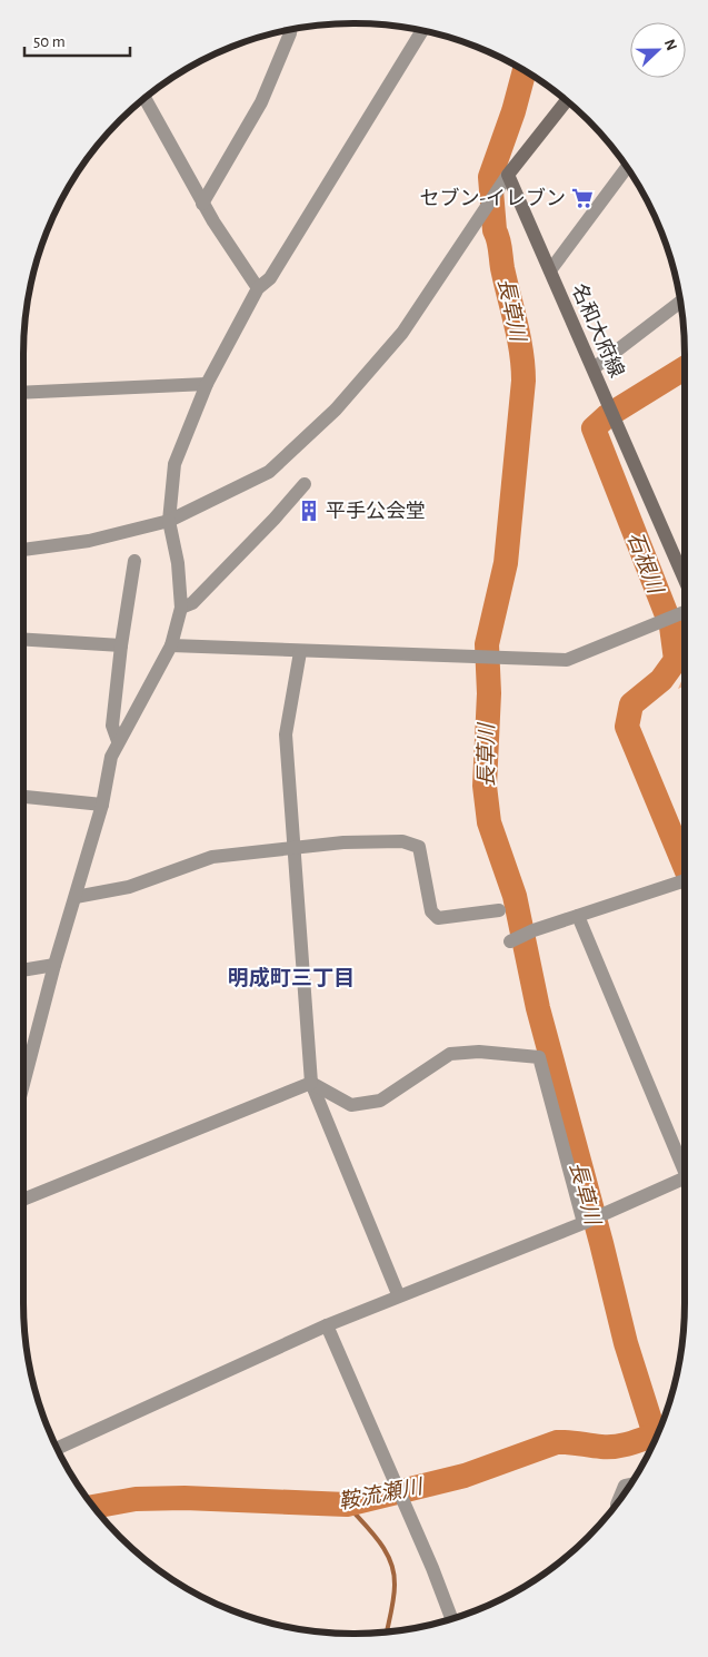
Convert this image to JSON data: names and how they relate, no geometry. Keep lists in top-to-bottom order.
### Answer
{
  "streets": {
    "main road": ["名和大府線"]
  },
  "districts": ["明成町三丁目"],
  "water": ["長草川", "石根川", "鞍流瀬川"],
  "places": {
    "supermarket": ["セブン-イレブン"],
    "building": ["平手公会堂"]
  },
  "scale_bar": "50 m",
  "north": "right"
}
